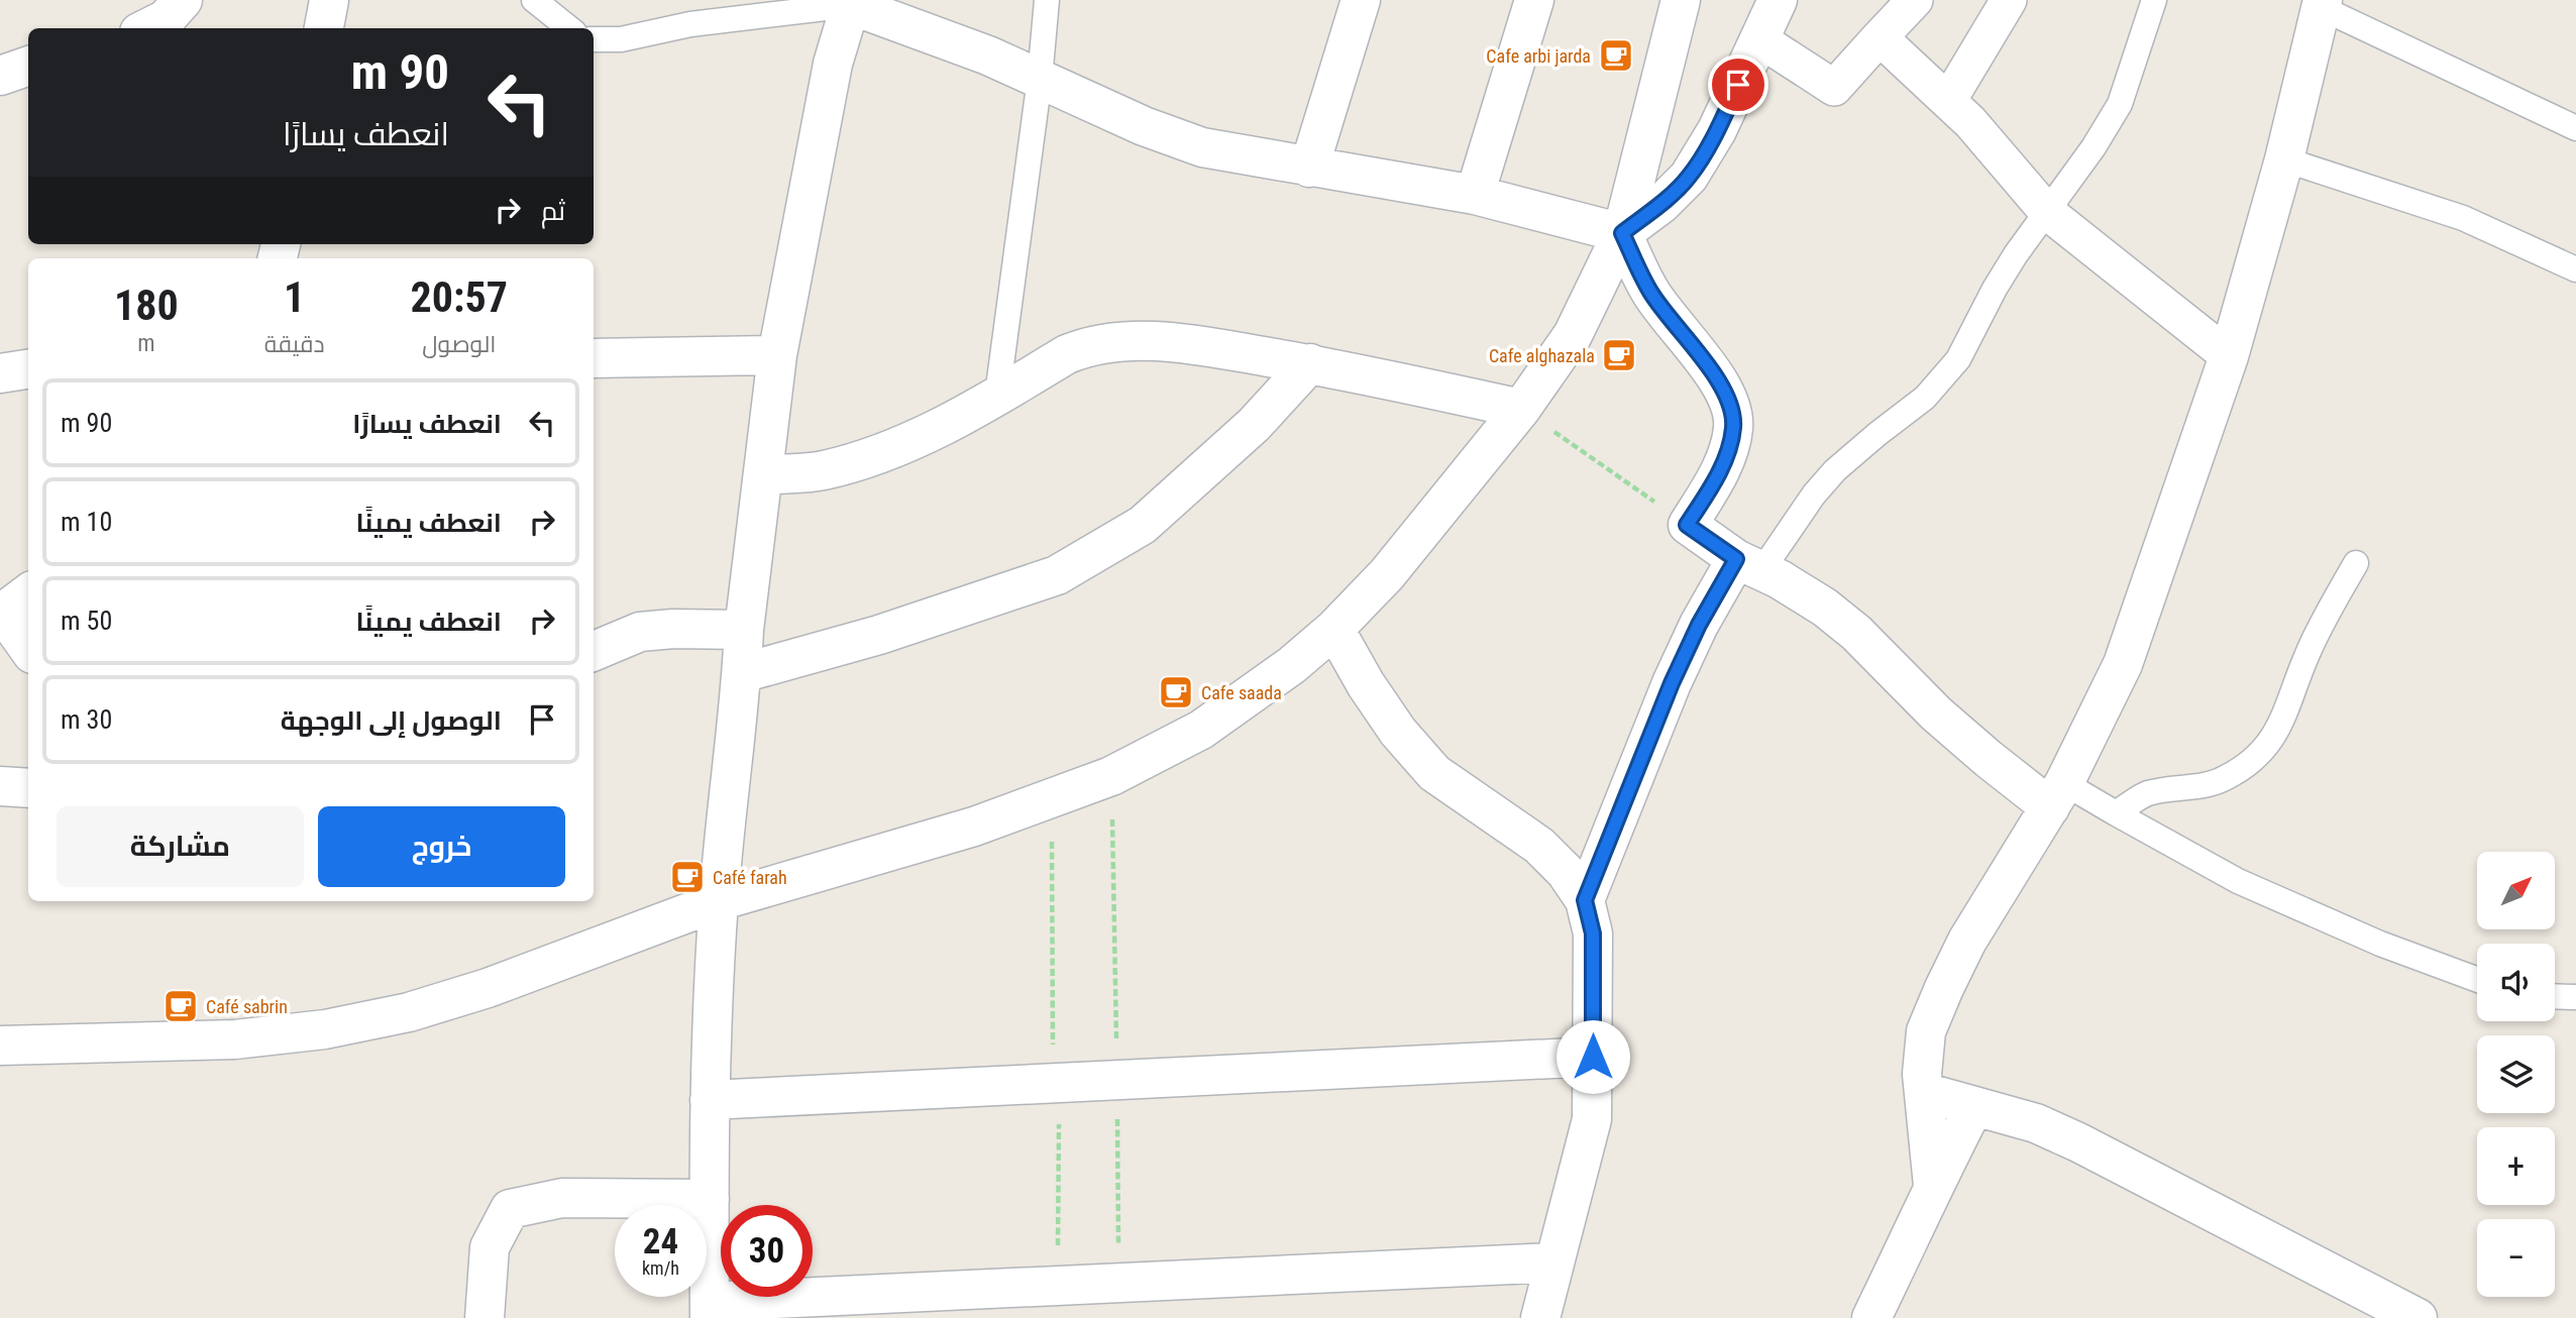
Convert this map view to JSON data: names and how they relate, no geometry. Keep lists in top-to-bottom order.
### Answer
{
  "places": {
    "cafe": [
      "Cafe arbi jarda",
      "Cafe alghazala",
      "Cafe saada",
      "Café farah",
      "Café sabrin"
    ]
  },
  "north": "top right",
  "page": {
    "turn": ["90 m", "انعطف يسارًا"],
    "then": "ثم",
    "eta": [
      "20:57",
      "الوصول",
      "1",
      "دقيقة",
      "180",
      "m"
    ],
    "list": [
      {
        "name": "انعطف يسارًا",
        "value": "90 m"
      },
      {
        "name": "انعطف يمينًا",
        "value": "10 m"
      },
      {
        "name": "انعطف يمينًا",
        "value": "50 m"
      },
      {
        "name": "الوصول إلى الوجهة",
        "value": "30 m"
      }
    ],
    "buttons": ["خروج", "مشاركة"],
    "map_buttons": ["+", "−"],
    "speed": "24 km/h",
    "limit": "30"
  }
}
